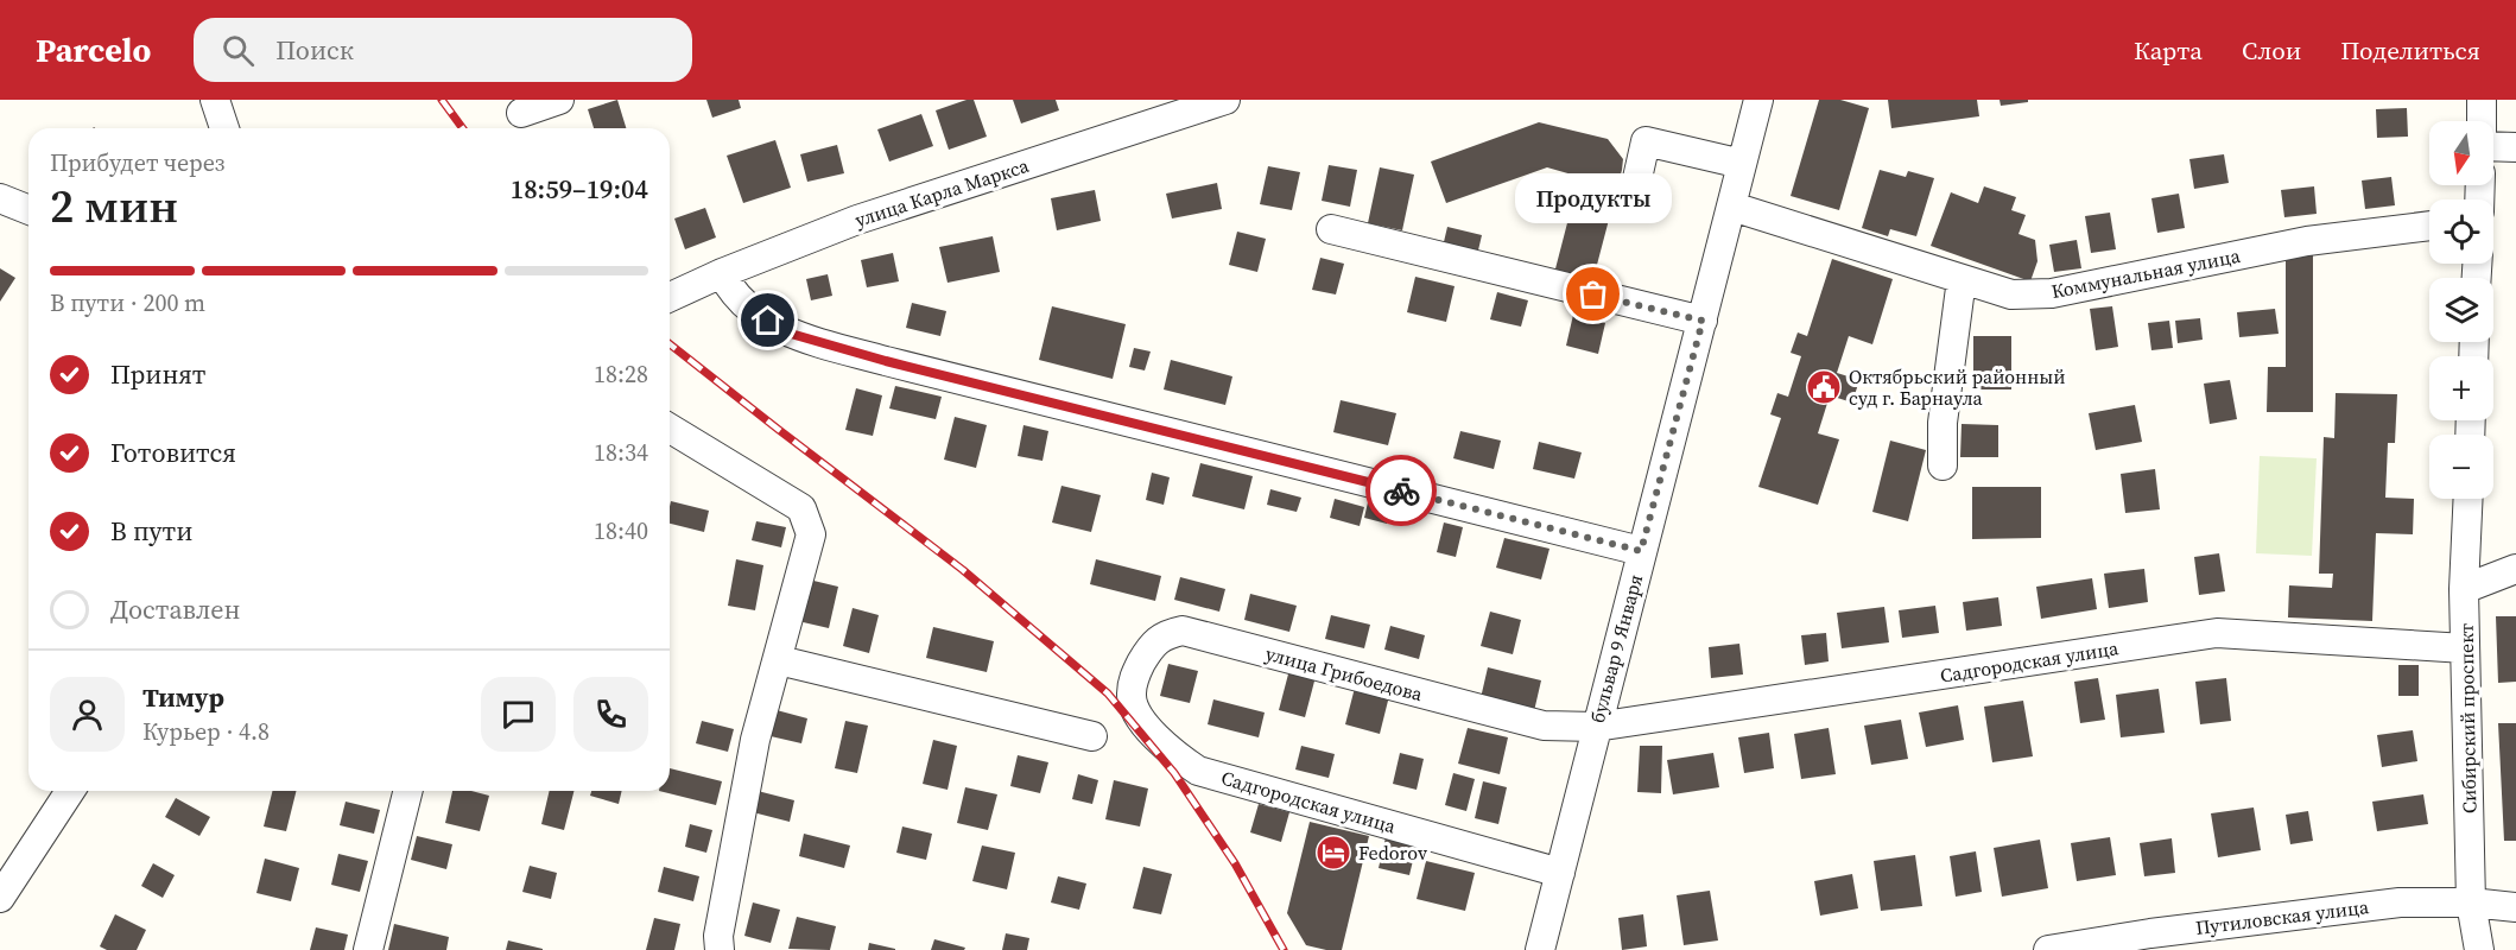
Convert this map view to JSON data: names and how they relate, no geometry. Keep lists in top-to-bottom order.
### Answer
{
  "streets": {
    "street": [
      "улица Карла Маркса",
      "Коммунальная улица",
      "бульвар 9 Января",
      "Садгородская улица",
      "улица Грибоедова",
      "Сибирский проспект",
      "Путиловская улица"
    ]
  },
  "crossings": [
    ["Коммунальная улица", "бульвар 9 Января"],
    ["бульвар 9 Января", "Садгородская улица"],
    ["бульвар 9 Января", "улица Грибоедова"],
    ["Садгородская улица", "улица Грибоедова"],
    ["Садгородская улица", "Сибирский проспект"],
    ["Сибирский проспект", "Путиловская улица"]
  ],
  "places": {
    "other": ["Продукты"],
    "public building": ["Октябрьский районный суд г. Барнаула"],
    "hotel": ["Fedorov"]
  },
  "north": "bottom",
  "page": {
    "header": "Parcelo",
    "search": "Поиск",
    "nav": ["Карта", "Слои", "Поделиться"],
    "map_buttons": ["+", "−"],
    "heading": ["2 мин", "Прибудет через", "18:59–19:04"],
    "panel": ["Тимур", "Курьер · 4.8"],
    "bubble": "Продукты",
    "bar": "В пути · 200 m",
    "list": [
      ["Принят", "18:28"],
      ["Готовится", "18:34"],
      ["В пути", "18:40"],
      "Доставлен"
    ]
  }
}
